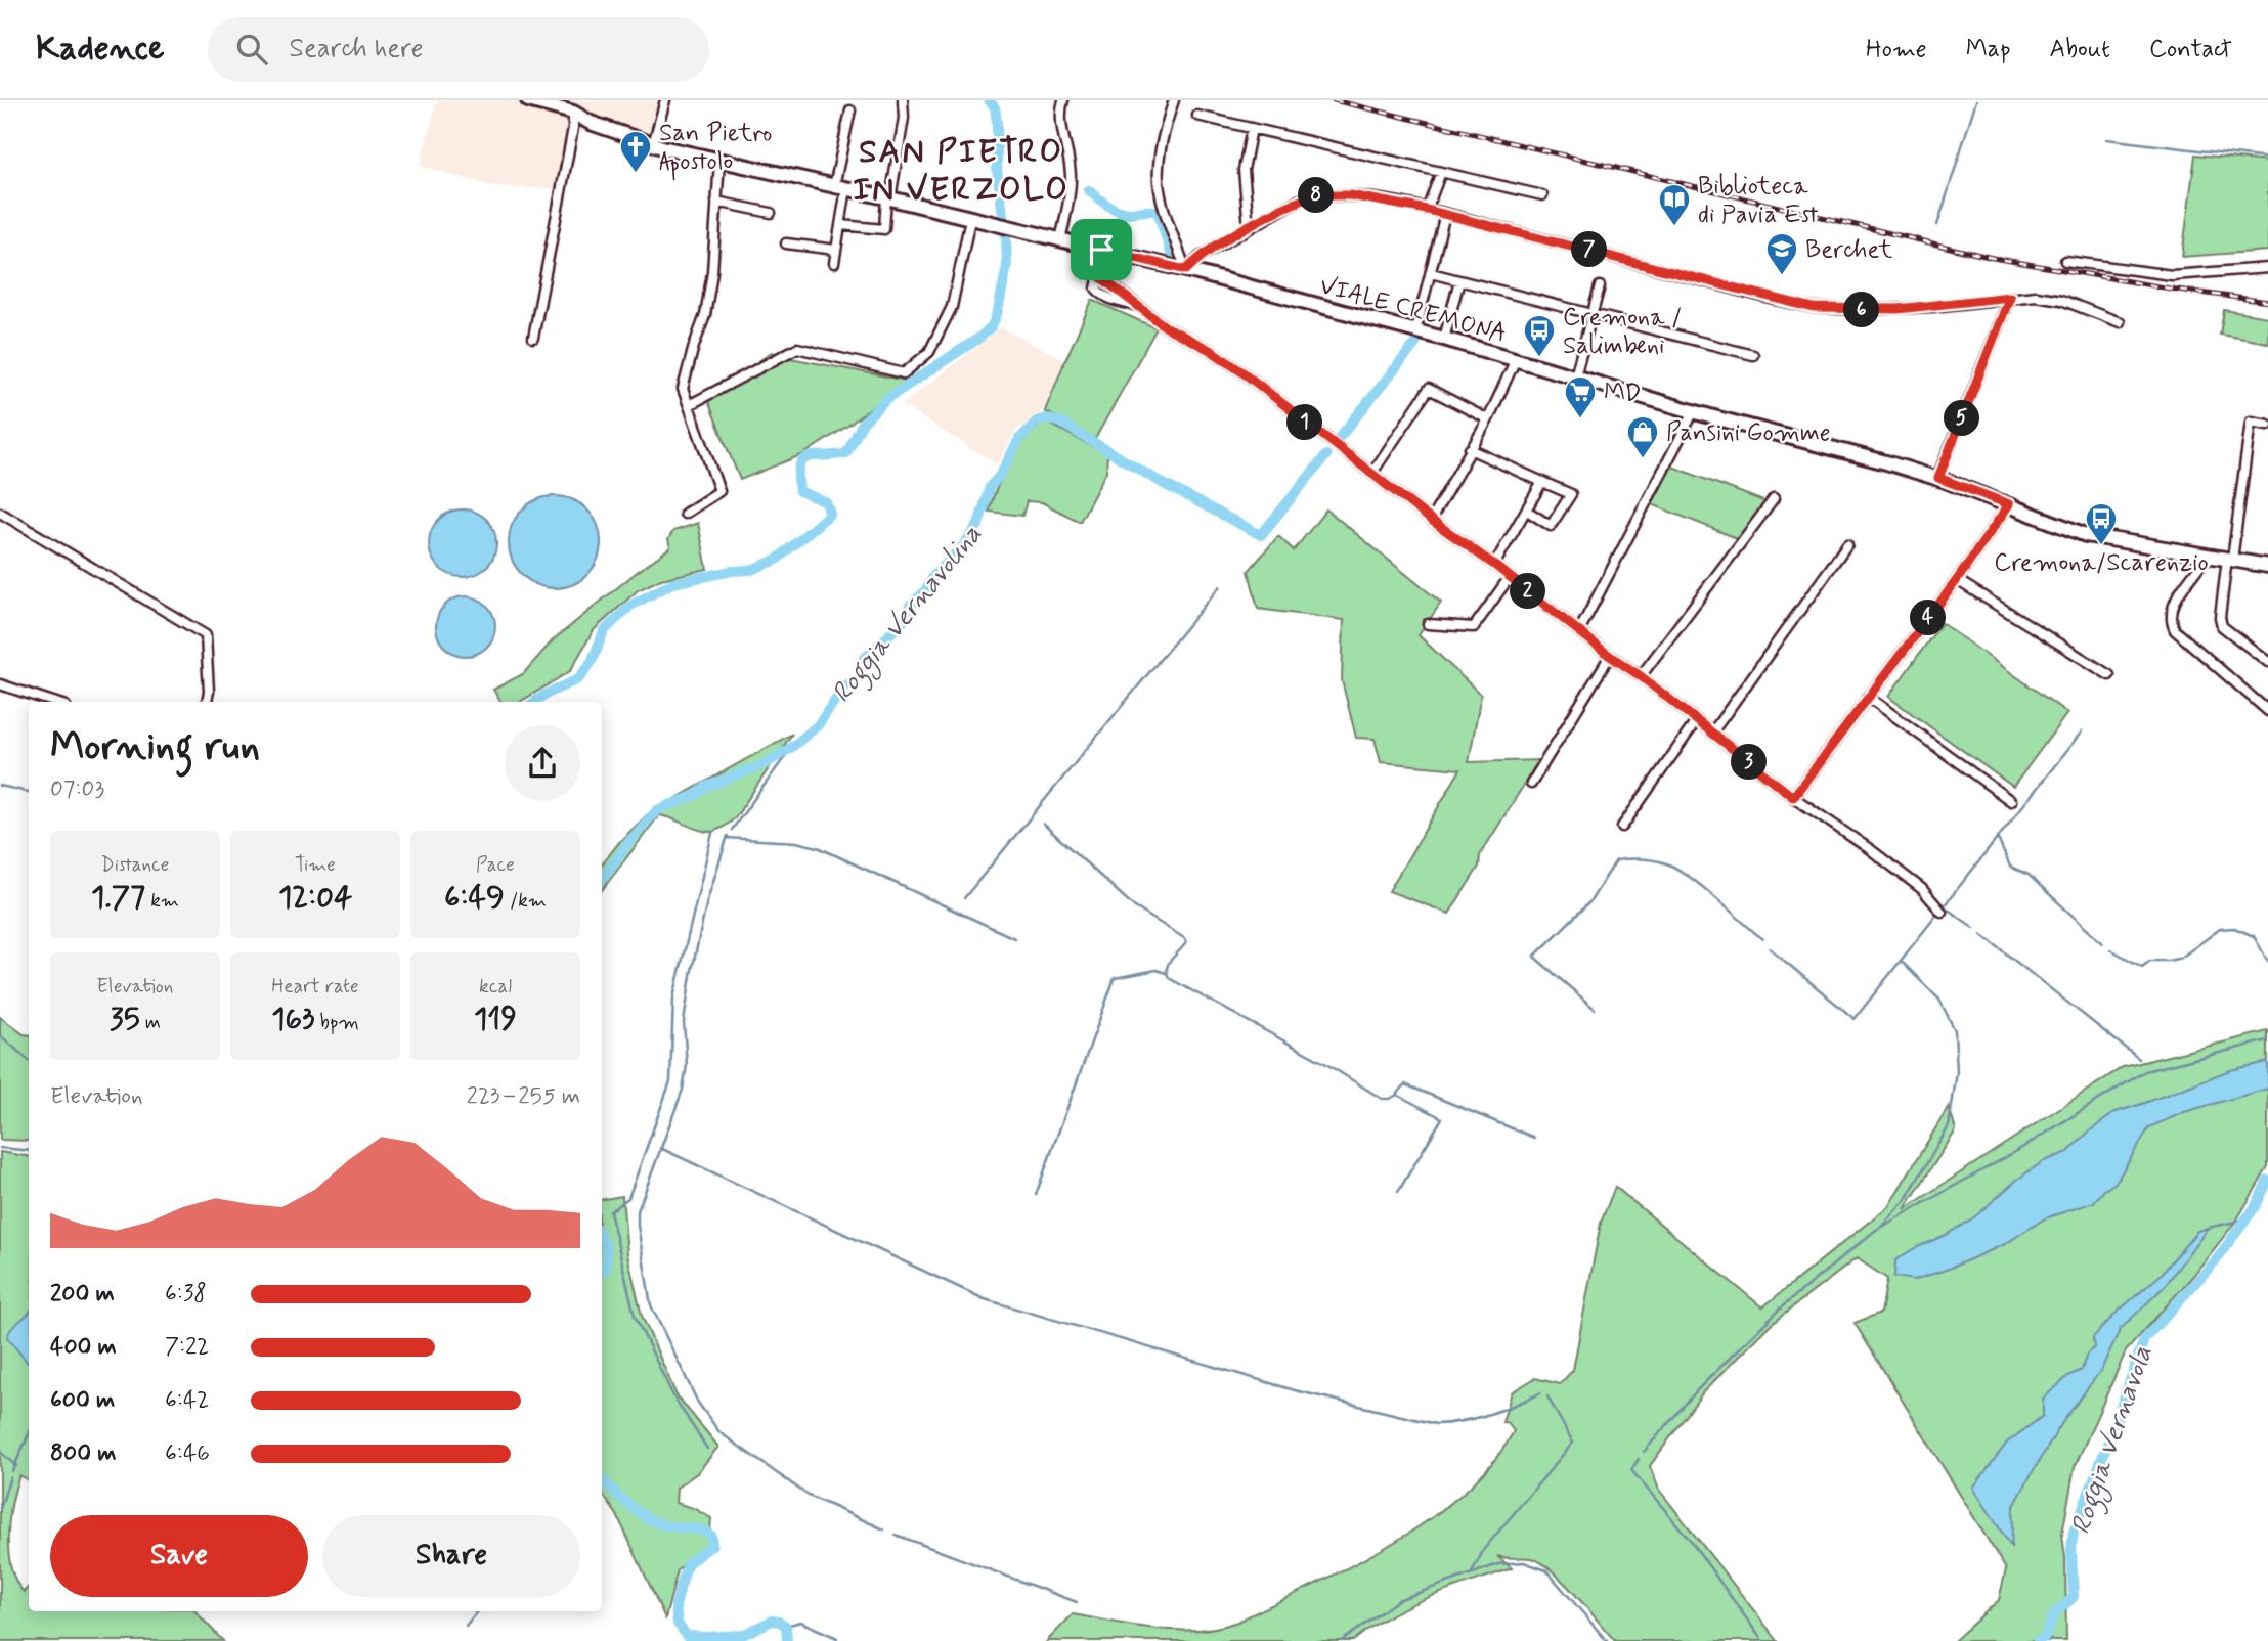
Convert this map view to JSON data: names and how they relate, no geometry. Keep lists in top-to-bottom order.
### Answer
{
  "streets": {
    "main road": ["VIALE CREMONA"]
  },
  "districts": ["SAN PIETRO IN VERZOLO"],
  "water": ["Roggia Vernavolina", "Roggia Vernavola"],
  "places": {
    "church": ["San Pietro Apostolo"],
    "library": ["Biblioteca di Pavia Est"],
    "school or university": ["Berchet"],
    "bus stop": ["Cremona / Salimbeni", "Cremona/Scarenzio"],
    "supermarket": ["MD"],
    "shop": ["Pansini Gomme"]
  },
  "page": {
    "header": "Kadence",
    "search": "Search here",
    "nav": [
      "Home",
      "Map",
      "About",
      "Contact"
    ],
    "pins": [
      "8",
      "7",
      "6",
      "5",
      "1",
      "2",
      "4",
      "3"
    ],
    "heading": ["Morning run", "07:03"],
    "stats": [
      ["Distance", "1.77 km"],
      ["Time", "12:04"],
      ["Pace", "6:49 /km"],
      ["Elevation", "35 m"],
      ["Heart rate", "163 bpm"],
      ["kcal", "119"]
    ],
    "chart": ["Elevation", "223–255 m"],
    "list": [
      {
        "name": "200 m",
        "note": "6:38"
      },
      {
        "name": "400 m",
        "note": "7:22"
      },
      {
        "name": "600 m",
        "note": "6:42"
      },
      {
        "name": "800 m",
        "note": "6:46"
      }
    ],
    "buttons": ["Save", "Share"]
  }
}
